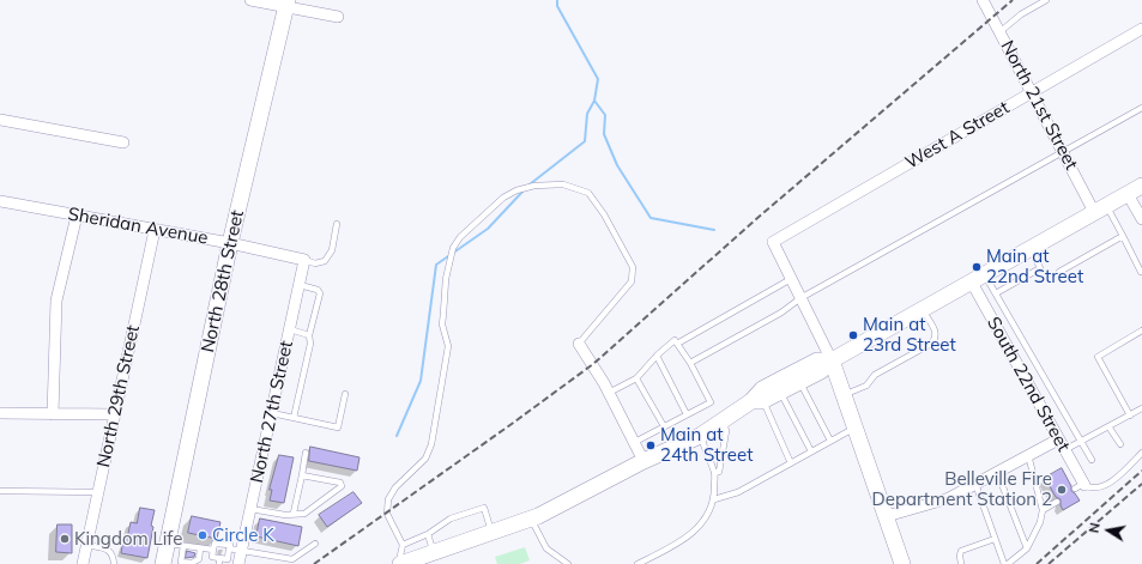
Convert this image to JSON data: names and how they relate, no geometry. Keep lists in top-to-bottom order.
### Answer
{
  "streets": {
    "main road": ["North 28th Street"],
    "street": [
      "North 21st Street",
      "West A Street",
      "Sheridan Avenue",
      "South 22nd Street",
      "North 29th Street",
      "North 27th Street"
    ]
  },
  "crossings": [
    ["North 21st Street", "West A Street"],
    ["Sheridan Avenue", "North 28th Street"],
    ["Sheridan Avenue", "North 29th Street"],
    ["Sheridan Avenue", "North 27th Street"]
  ],
  "places": [
    "Main at 22nd Street",
    "Main at 23rd Street",
    "Main at 24th Street",
    "Belleville Fire Department Station 2",
    "Circle K",
    "Kingdom Life"
  ],
  "north": "left"
}
